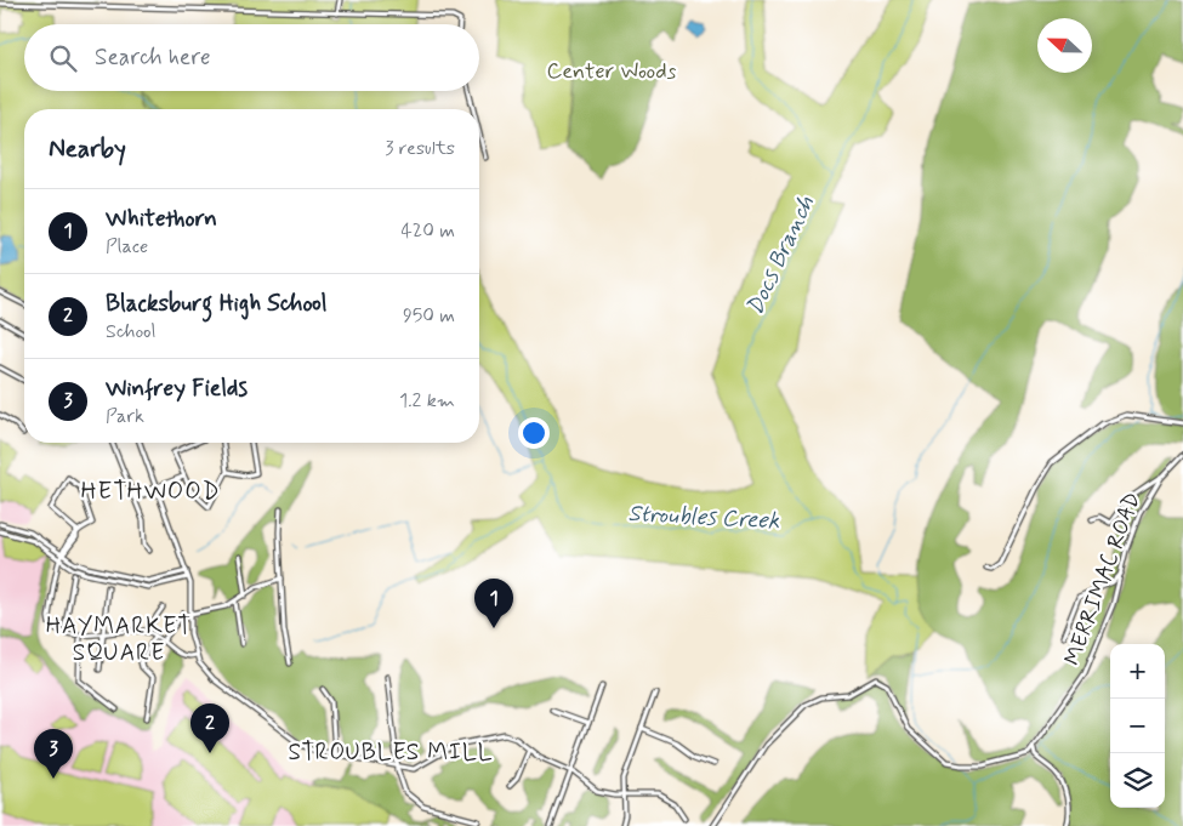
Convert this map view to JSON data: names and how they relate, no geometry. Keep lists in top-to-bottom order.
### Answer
{
  "streets": {
    "street": ["MERRIMAC ROAD"]
  },
  "districts": ["HETHWOOD", "HAYMARKET SQUARE", "STROUBLES MILL"],
  "water": ["Docs Branch", "Stroubles Creek"],
  "parks": ["Center Woods"],
  "north": "left",
  "page": {
    "search": "Search here",
    "heading": ["Nearby", "3 results"],
    "list": [
      {
        "mark": "1",
        "name": "Whitethorn",
        "note": "Place",
        "value": "420 m"
      },
      {
        "mark": "2",
        "name": "Blacksburg High School",
        "note": "School",
        "value": "950 m"
      },
      {
        "mark": "3",
        "name": "Winfrey Fields",
        "note": "Park",
        "value": "1.2 km"
      }
    ],
    "pins": ["1", "2", "3"],
    "map_buttons": ["+", "−"]
  }
}
